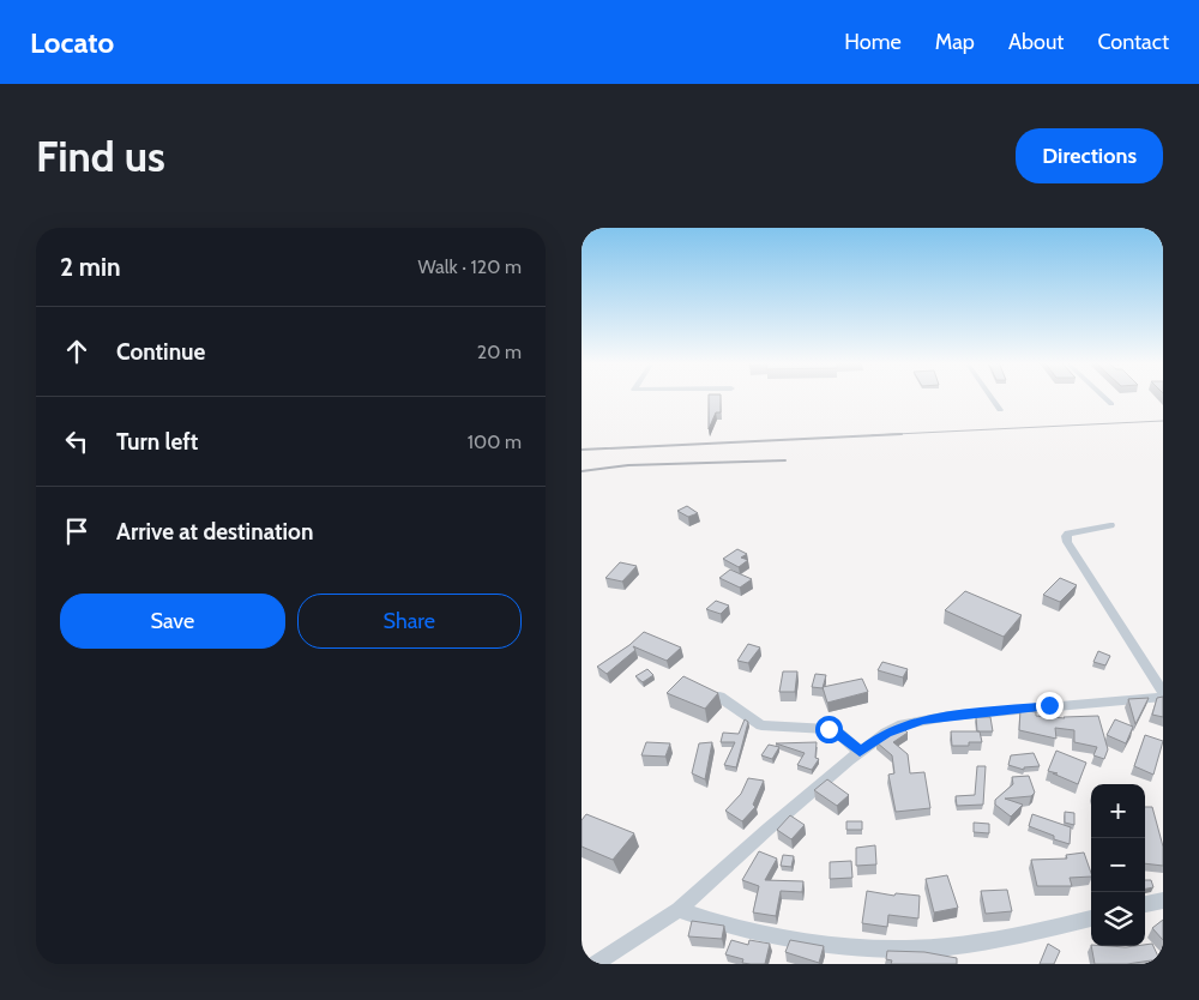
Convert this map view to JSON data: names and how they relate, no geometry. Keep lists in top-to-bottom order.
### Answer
{
  "page": {
    "header": "Locato",
    "nav": [
      "Home",
      "Map",
      "About",
      "Contact"
    ],
    "buttons": [
      "Directions",
      ["Save", "Share"]
    ],
    "title": "Find us",
    "heading": ["2 min", "Walk · 120 m"],
    "list": [
      ["Continue", "20 m"],
      ["Turn left", "100 m"],
      "Arrive at destination"
    ],
    "map_buttons": ["+", "−"]
  }
}
